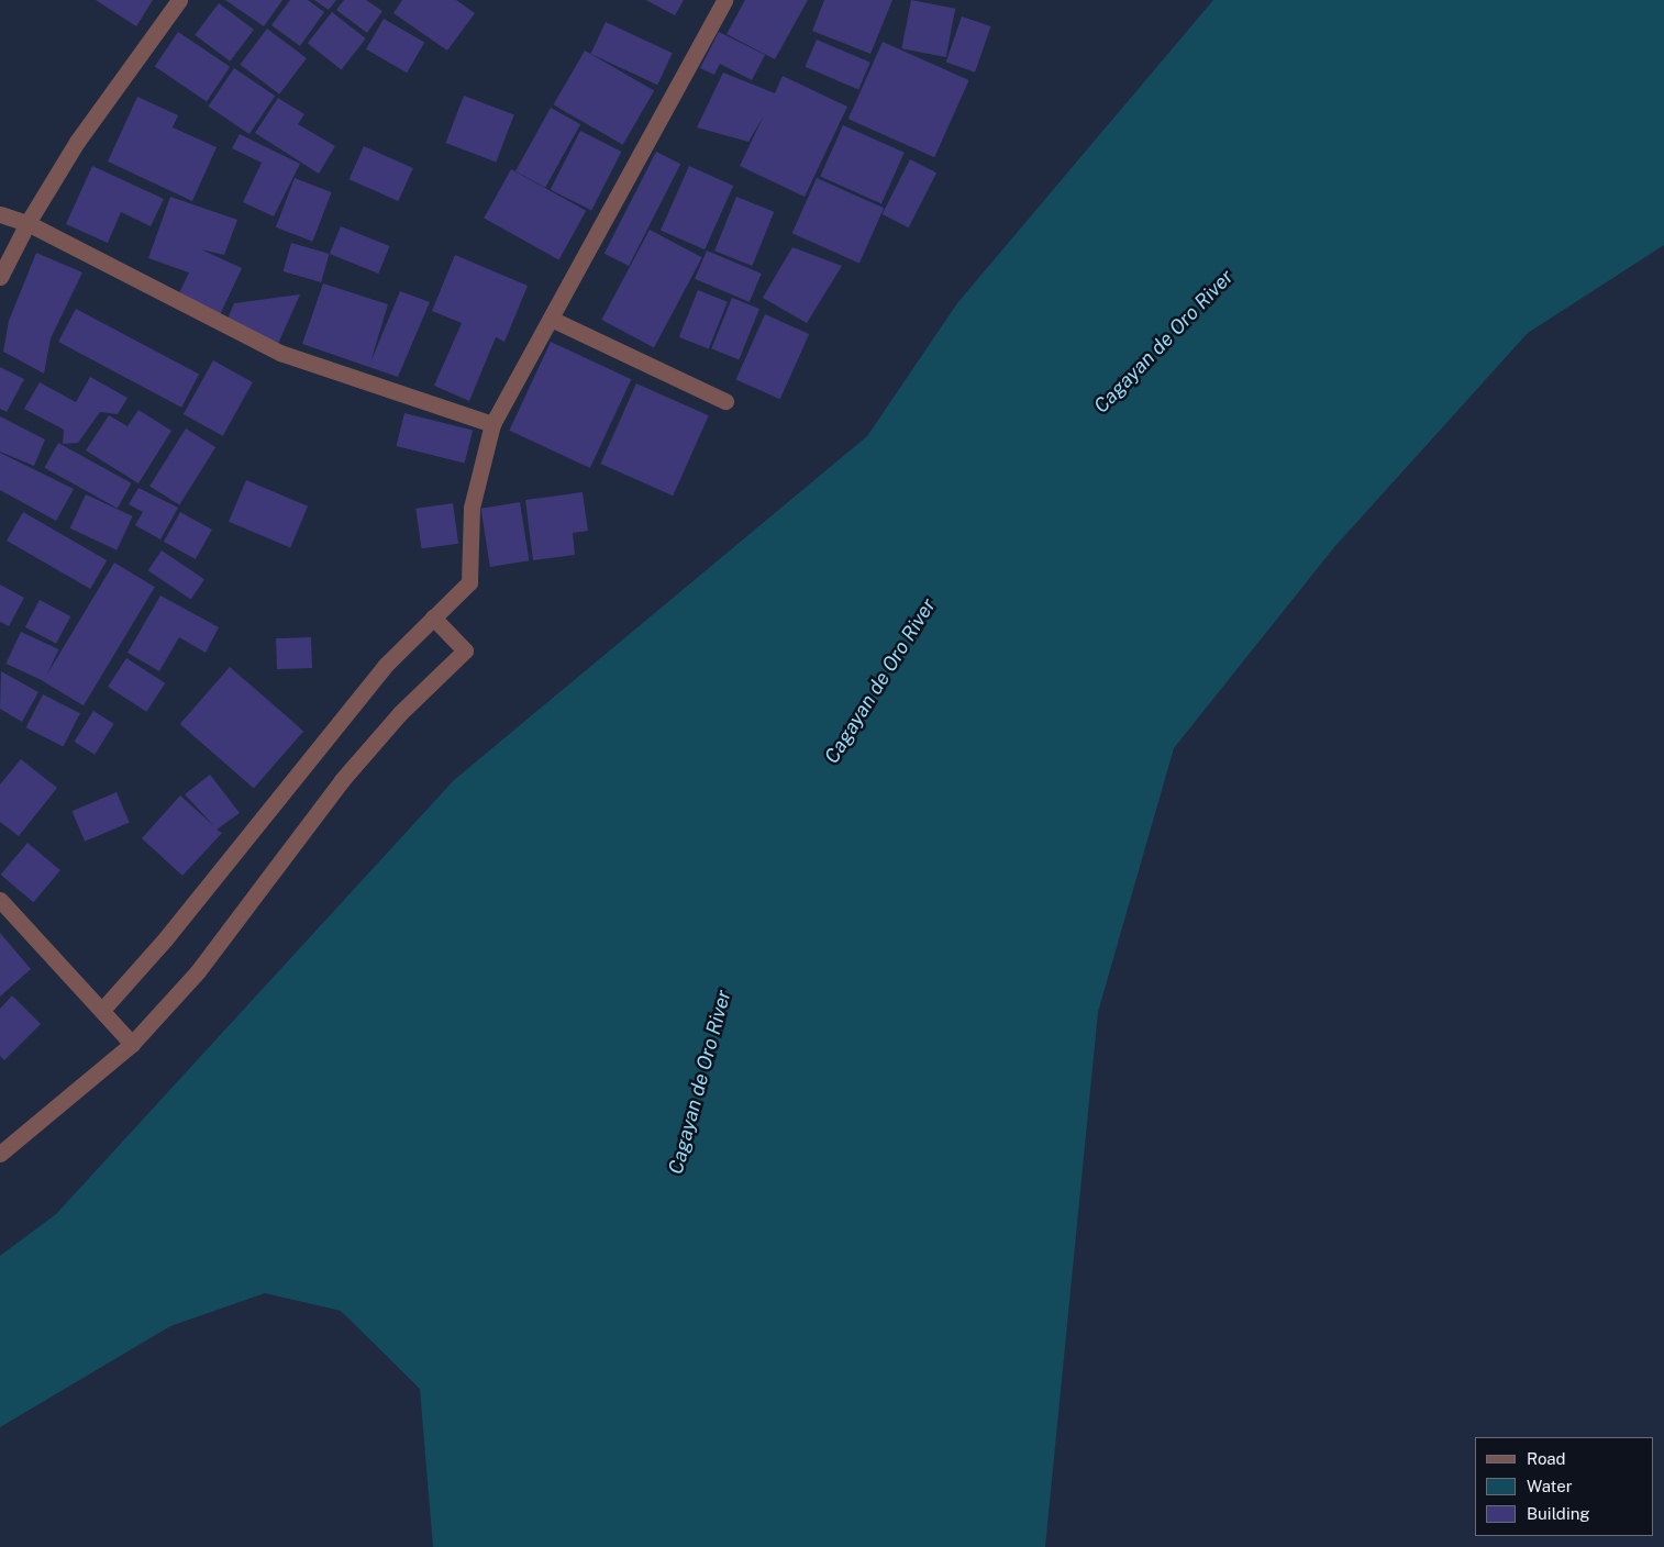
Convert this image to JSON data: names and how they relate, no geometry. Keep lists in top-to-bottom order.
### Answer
{
  "water": ["Cagayan de Oro River"],
  "legend": ["Road", "Water", "Building"]
}
